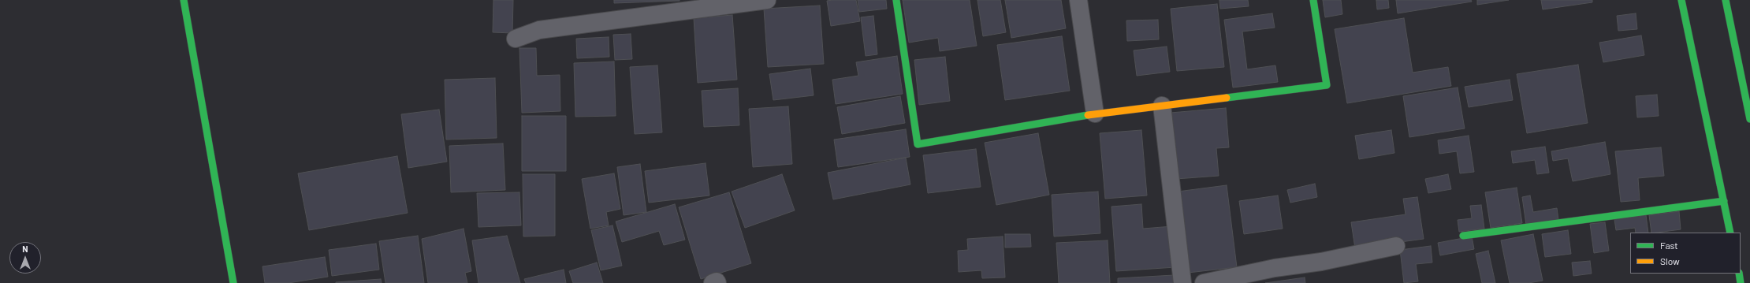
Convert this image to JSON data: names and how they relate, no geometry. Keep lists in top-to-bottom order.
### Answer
{
  "legend": ["Fast", "Slow"],
  "north": "top"
}
